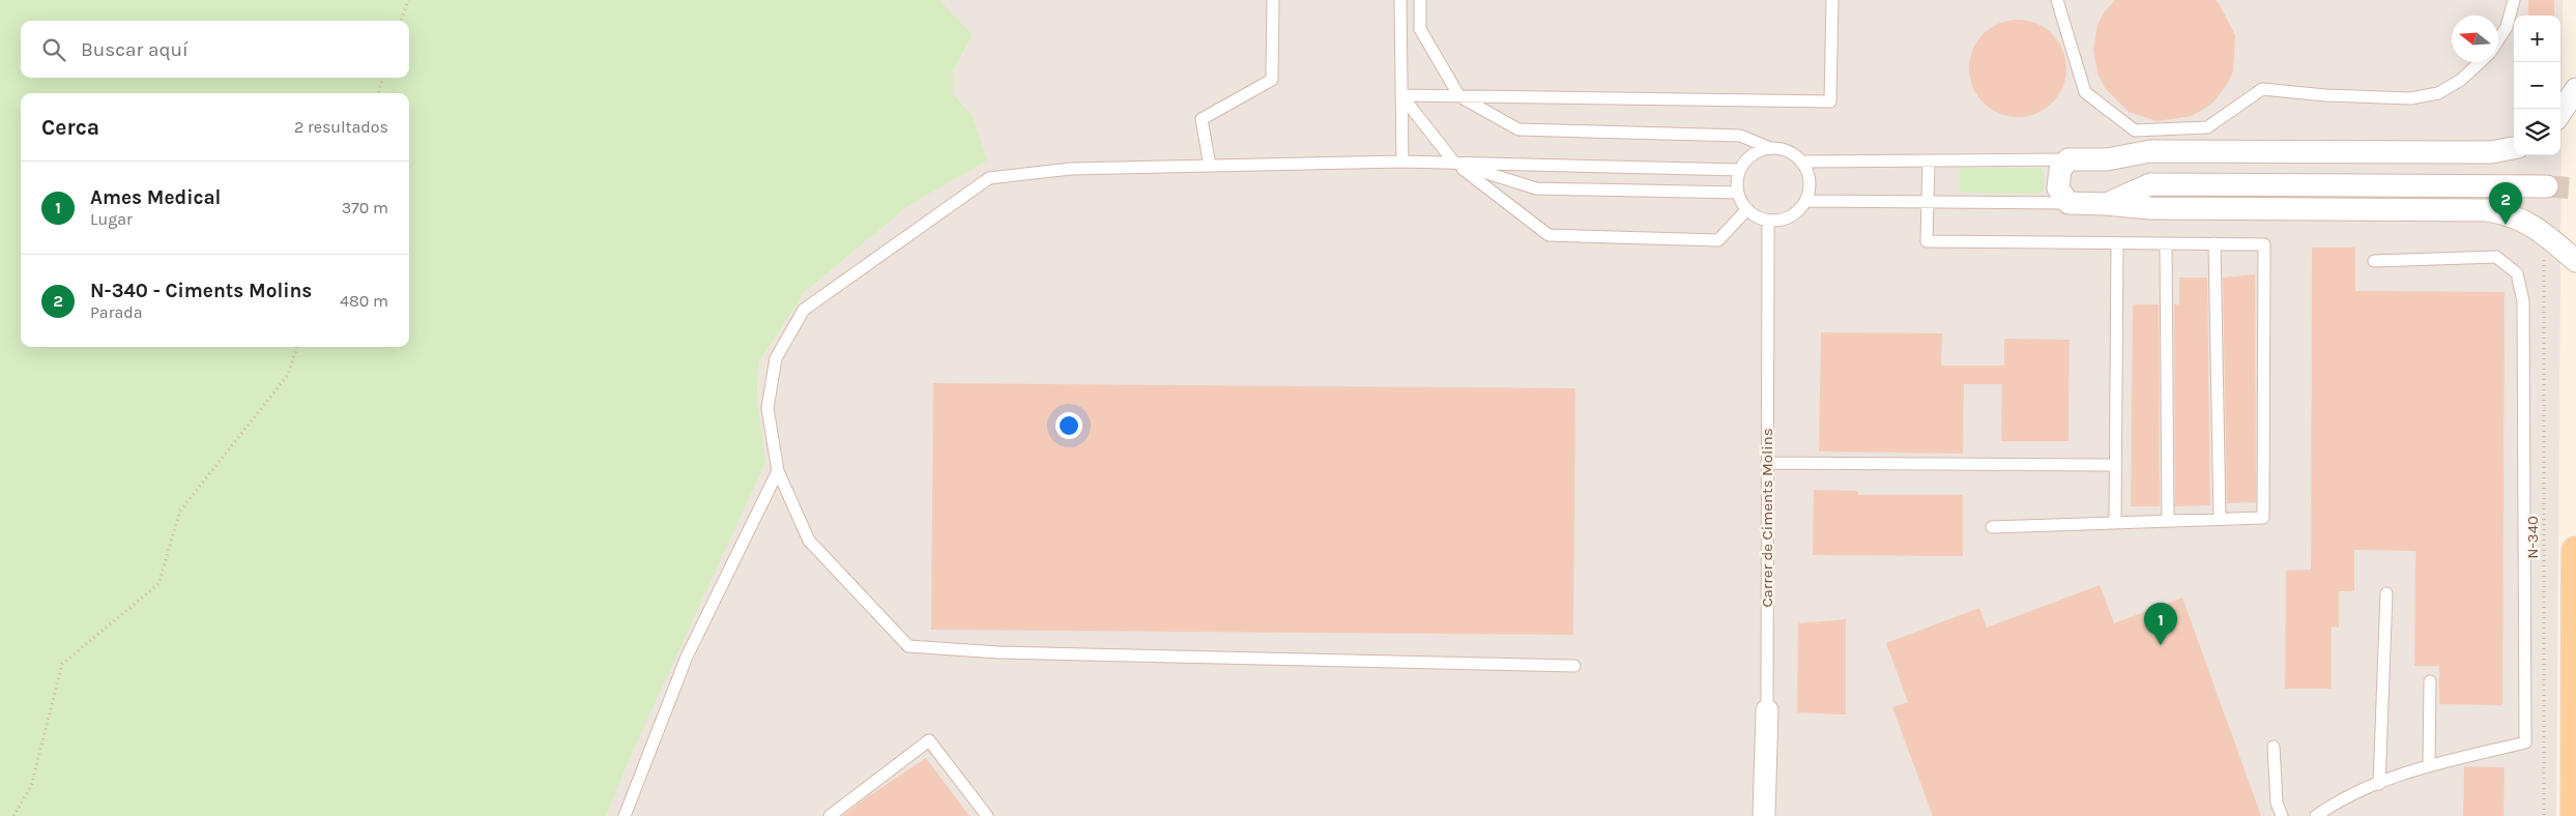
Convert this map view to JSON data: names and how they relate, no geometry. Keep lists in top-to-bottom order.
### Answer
{
  "streets": {
    "street": ["Carrer de Ciments Molins"],
    "path": ["N-340"]
  },
  "north": "left",
  "page": {
    "map_buttons": ["+", "−"],
    "search": "Buscar aquí",
    "heading": ["Cerca", "2 resultados"],
    "list": [
      {
        "mark": "1",
        "name": "Ames Medical",
        "note": "Lugar",
        "value": "370 m"
      },
      {
        "mark": "2",
        "name": "N-340 - Ciments Molins",
        "note": "Parada",
        "value": "480 m"
      }
    ],
    "pins": ["2", "1"]
  }
}
